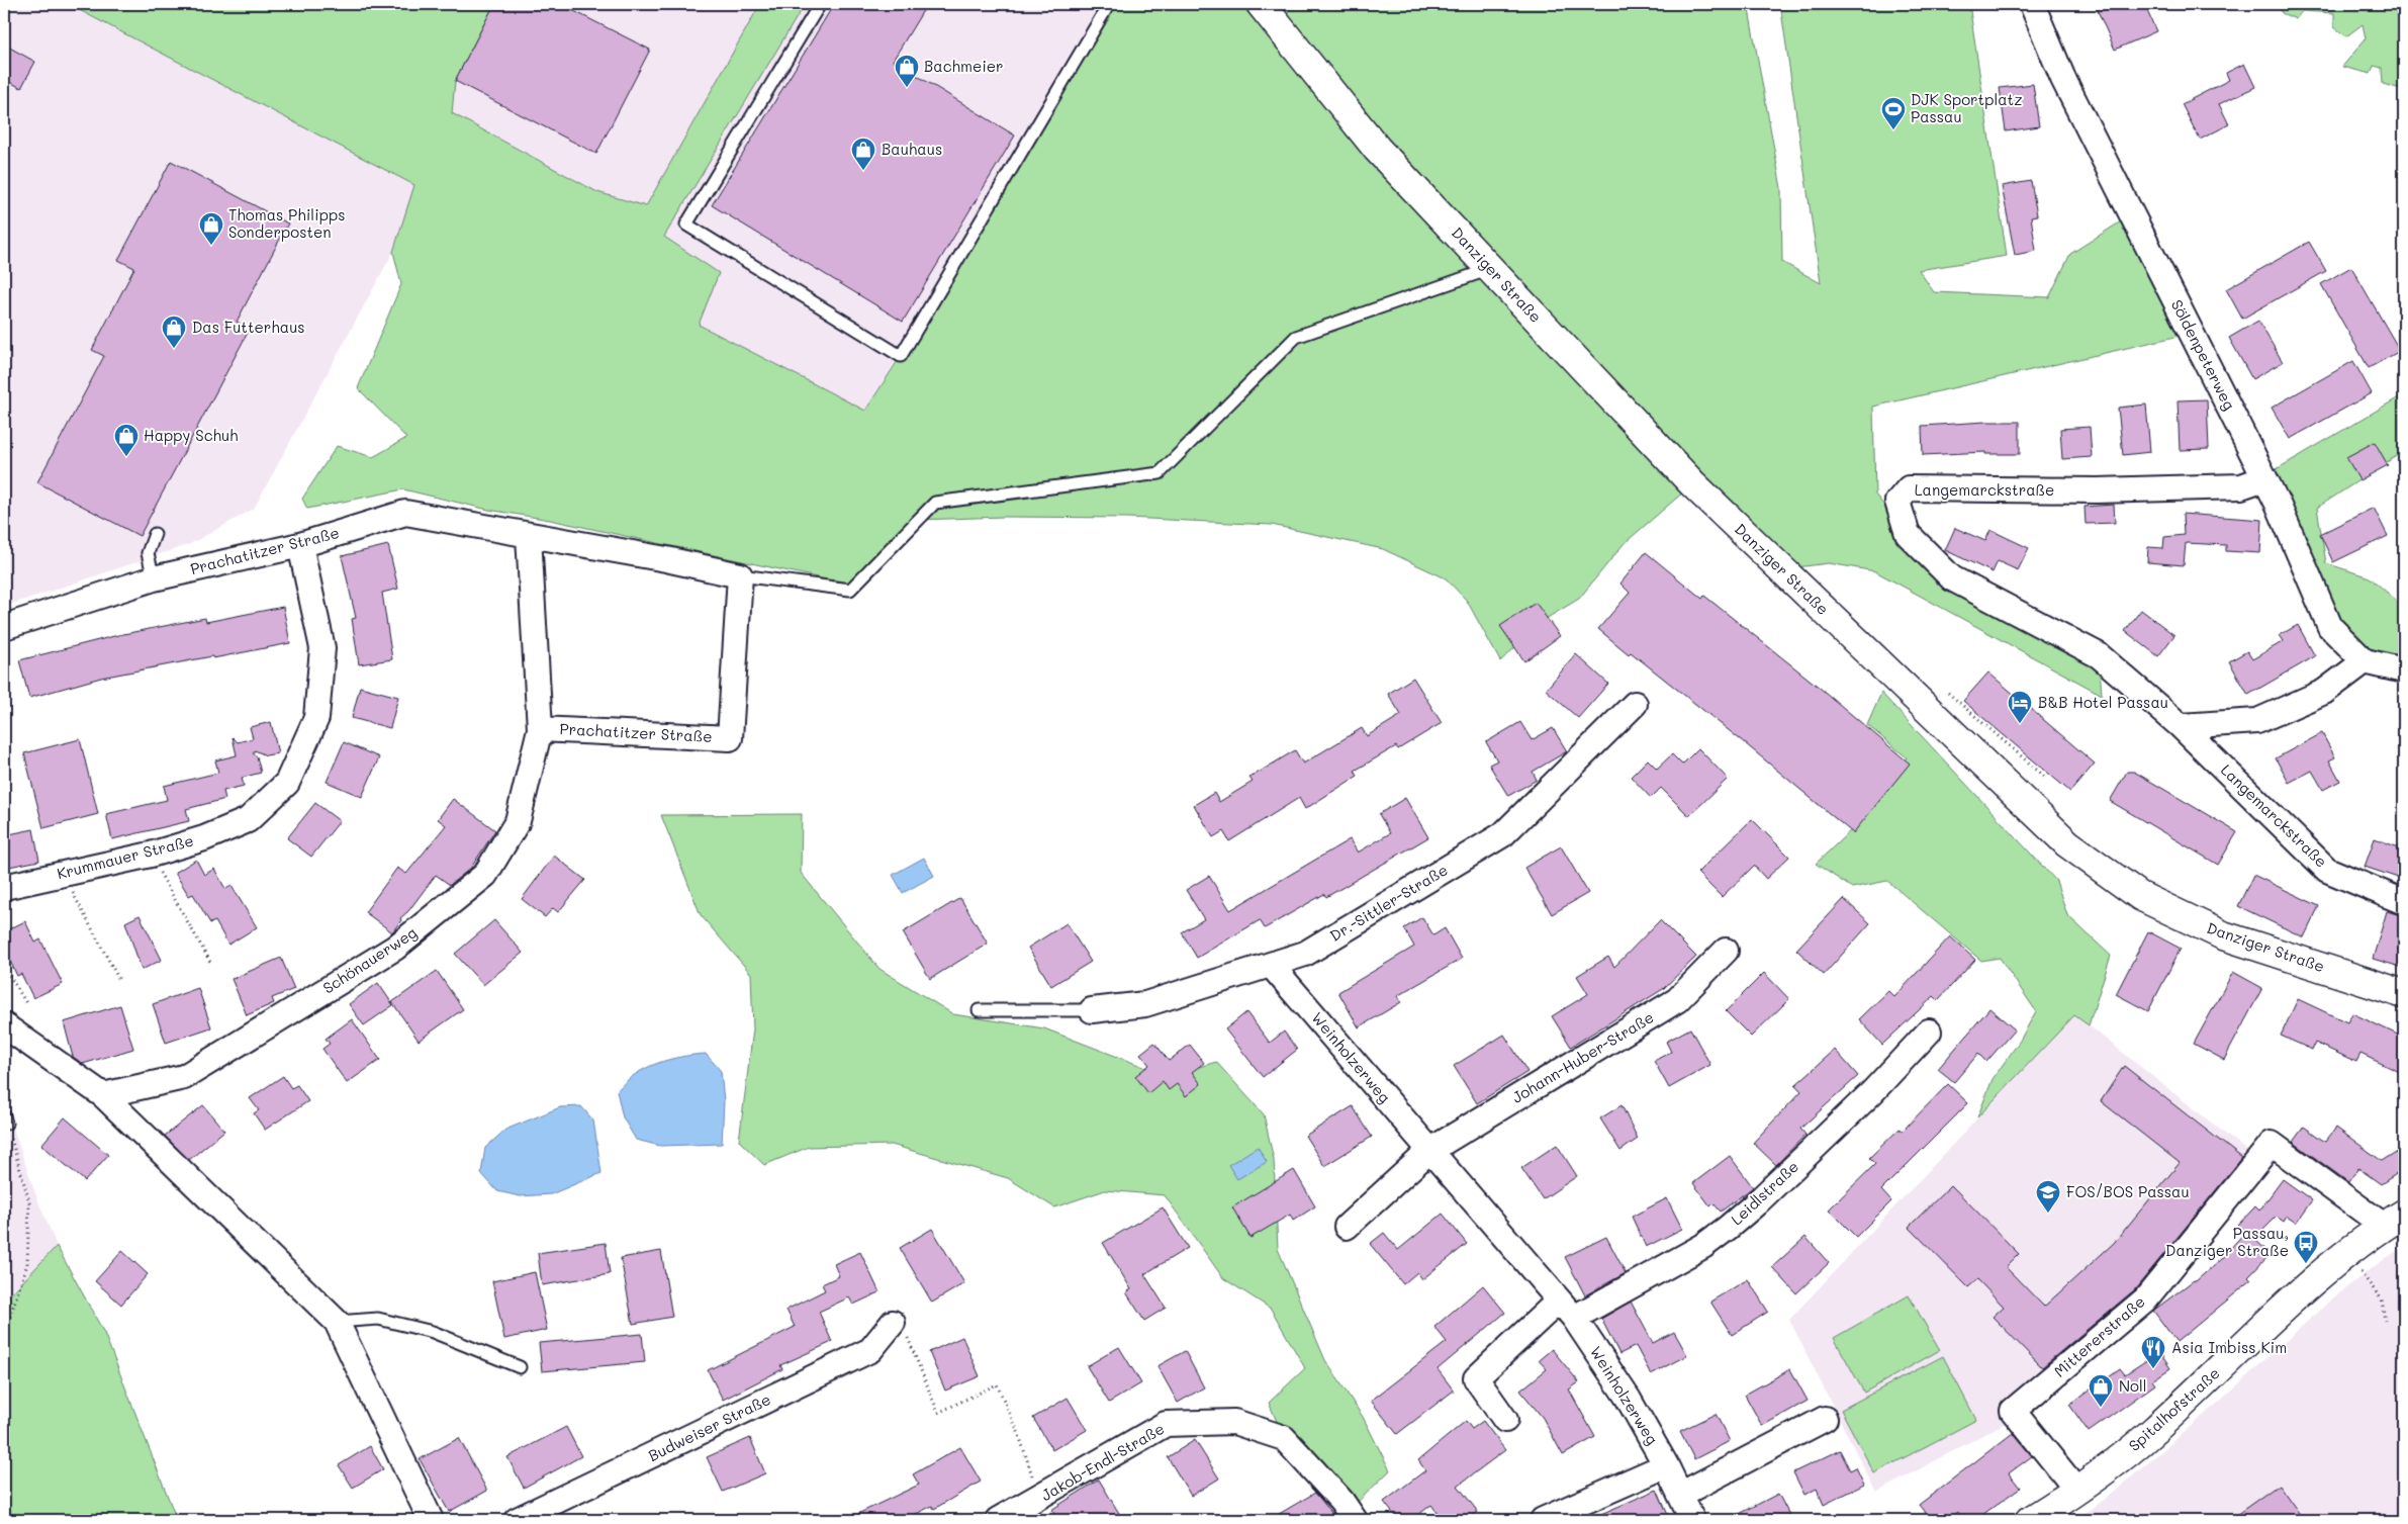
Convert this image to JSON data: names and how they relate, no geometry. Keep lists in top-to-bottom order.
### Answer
{
  "streets": {
    "street": [
      "Danziger Straße",
      "Söldenpeterweg",
      "Langemarckstraße",
      "Prachatitzer Straße",
      "Krummauer Straße",
      "Dr.-Sittler-Straße",
      "Schönauerweg",
      "Weinholzerweg",
      "Johann-Huber-Straße",
      "Leidlstraße",
      "Mittererstraße",
      "Spitalhofstraße",
      "Budweiser Straße",
      "Jakob-Endl-Straße"
    ]
  },
  "crossings": [
    ["Söldenpeterweg", "Langemarckstraße"],
    ["Prachatitzer Straße", "Krummauer Straße"],
    ["Prachatitzer Straße", "Schönauerweg"],
    ["Dr.-Sittler-Straße", "Weinholzerweg"],
    ["Weinholzerweg", "Johann-Huber-Straße"],
    ["Weinholzerweg", "Leidlstraße"],
    ["Mittererstraße", "Spitalhofstraße"]
  ],
  "places": {
    "shop": [
      "Bachmeier",
      "Bauhaus",
      "Thomas Philipps Sonderposten",
      "Das Futterhaus",
      "Happy Schuh",
      "Noll"
    ],
    "sports": ["DJK Sportplatz Passau"],
    "hotel": ["B&B Hotel Passau"],
    "school or university": ["FOS/BOS Passau"],
    "bus stop": ["Passau, Danziger Straße"],
    "restaurant": ["Asia Imbiss Kim"]
  }
}
